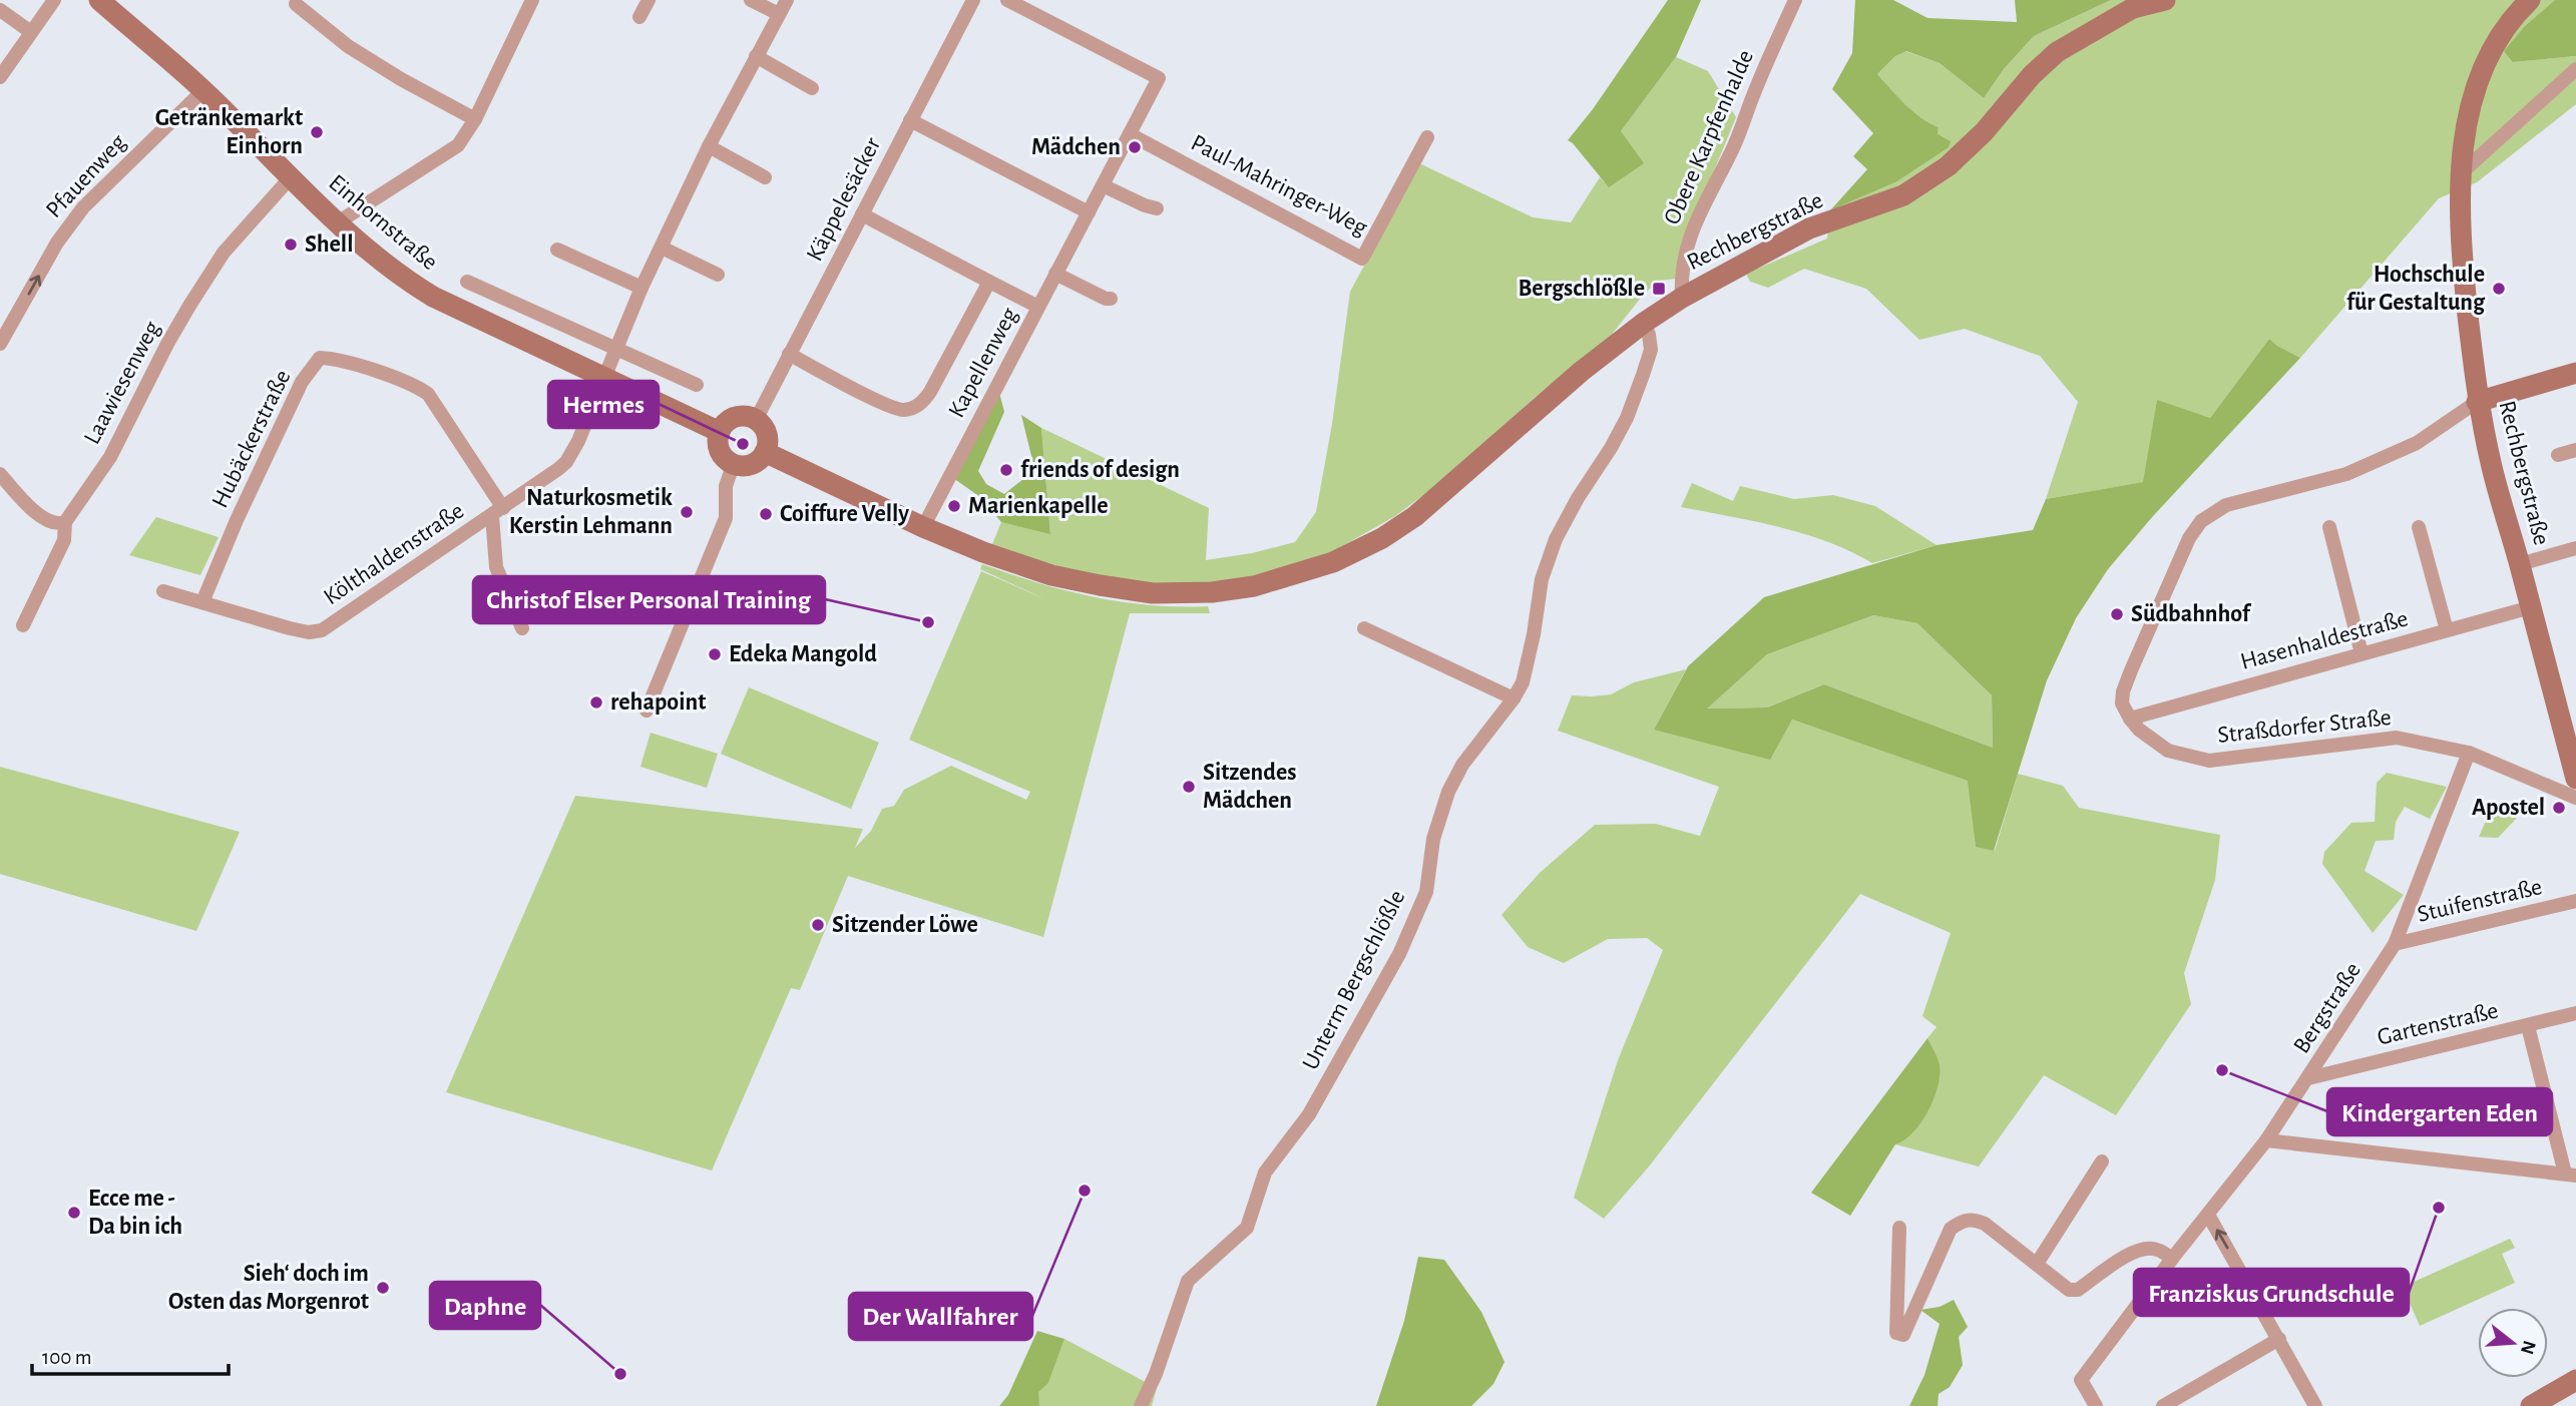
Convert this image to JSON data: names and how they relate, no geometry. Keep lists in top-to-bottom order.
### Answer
{
  "streets": {
    "main road": ["Einhornstraße", "Rechbergstraße"],
    "street": [
      "Obere Karpfenhalde",
      "Pfauenweg",
      "Paul-Mahringer-Weg",
      "Käppelesäcker",
      "Kapellenweg",
      "Laawiesenweg",
      "Hubäckerstraße",
      "Költhaldenstraße",
      "Hasenhaldestraße",
      "Straßdorfer Straße",
      "Stuifenstraße",
      "Unterm Bergschlößle",
      "Bergstraße",
      "Gartenstraße"
    ]
  },
  "crossings": [
    ["Obere Karpfenhalde", "Rechbergstraße"],
    ["Pfauenweg", "Einhornstraße"],
    ["Paul-Mahringer-Weg", "Kapellenweg"],
    ["Käppelesäcker", "Einhornstraße"],
    ["Einhornstraße", "Laawiesenweg"],
    ["Einhornstraße", "Költhaldenstraße"],
    ["Rechbergstraße", "Kapellenweg"],
    ["Rechbergstraße", "Hasenhaldestraße"],
    ["Rechbergstraße", "Unterm Bergschlößle"],
    ["Hubäckerstraße", "Költhaldenstraße"],
    ["Hasenhaldestraße", "Straßdorfer Straße"],
    ["Straßdorfer Straße", "Bergstraße"],
    ["Stuifenstraße", "Bergstraße"],
    ["Bergstraße", "Gartenstraße"]
  ],
  "one_way": ["Pfauenweg"],
  "places": {
    "other": [
      "Getränkemarkt Einhorn",
      "Mädchen",
      "Shell",
      "Hochschule für Gestaltung",
      "Hermes",
      "friends of design",
      "Marienkapelle",
      "Naturkosmetik Kerstin Lehmann",
      "Coiffure Velly",
      "Südbahnhof",
      "Christof Elser Personal Training",
      "Edeka Mangold",
      "rehapoint",
      "Sitzendes Mädchen",
      "Apostel",
      "Sitzender Löwe",
      "Kindergarten Eden",
      "Der Wallfahrer",
      "Franziskus Grundschule",
      "Ecce me - Da bin ich",
      "Sieh‘ doch im Osten das Morgenrot",
      "Daphne"
    ],
    "transit": ["Bergschlößle"]
  },
  "scale_bar": "100 m",
  "north": "right"
}
